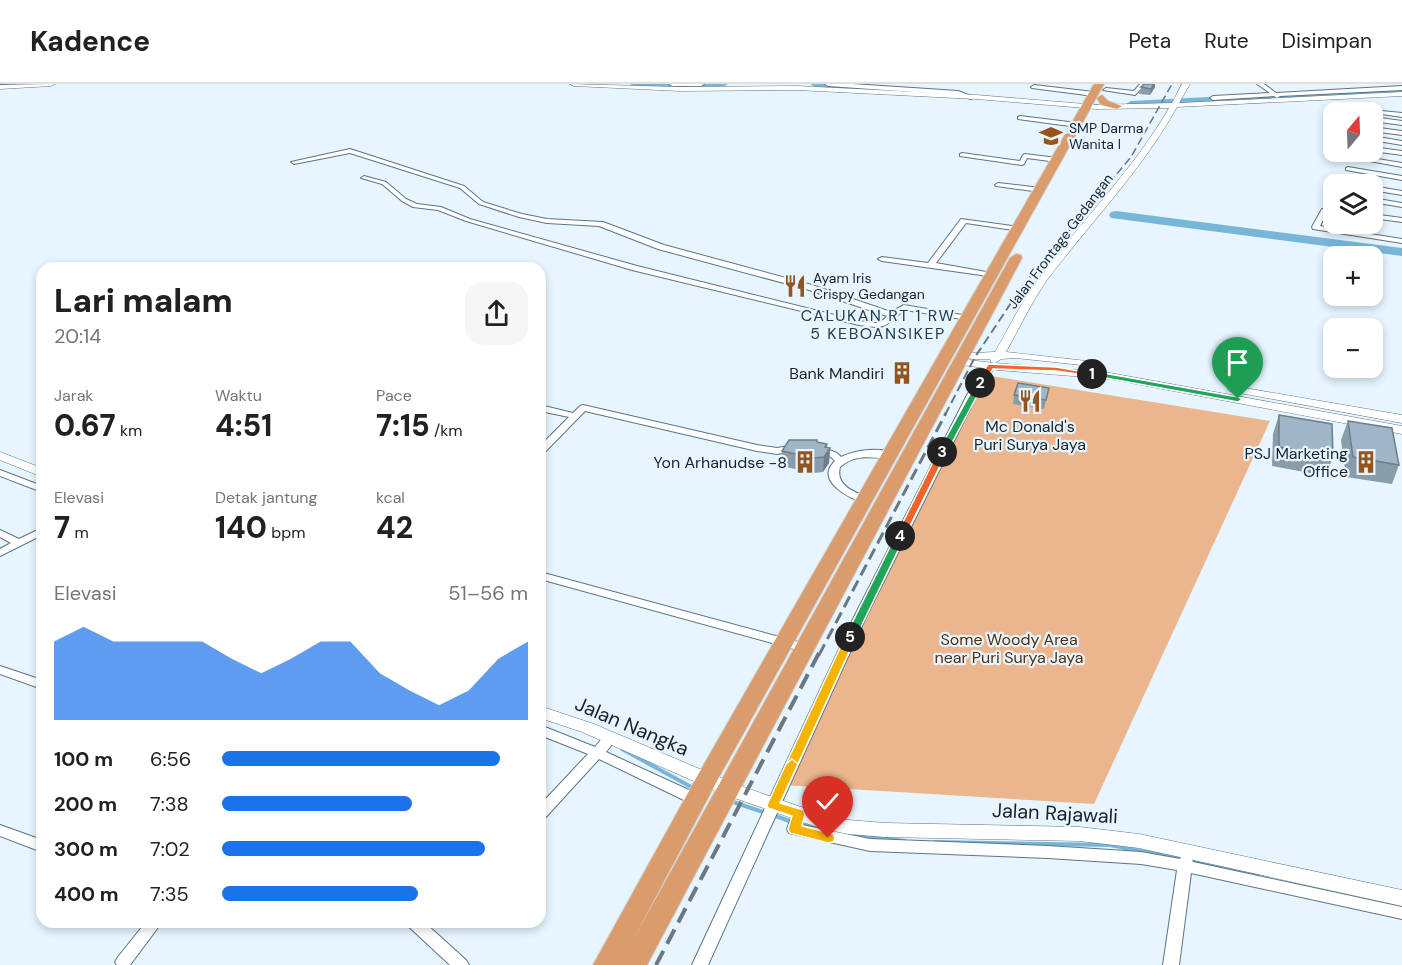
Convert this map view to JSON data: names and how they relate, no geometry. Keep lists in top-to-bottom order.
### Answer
{
  "streets": {
    "street": ["Jalan Frontage Gedangan", "Jalan Nangka", "Jalan Rajawali"]
  },
  "crossings": [
    ["Jalan Nangka", "Jalan Rajawali"]
  ],
  "districts": ["CALUKAN RT 1 RW 5 KEBOANSIKEP"],
  "parks": ["Some Woody Area near Puri Surya Jaya"],
  "places": {
    "school or university": ["SMP Darma Wanita I"],
    "restaurant": ["Ayam Iris Crispy Gedangan", "Mc Donald's Puri Surya Jaya"],
    "building": ["Bank Mandiri", "Yon Arhanudse -8", "PSJ Marketing Office"]
  },
  "north": "top",
  "page": {
    "header": "Kadence",
    "nav": ["Peta", "Rute", "Disimpan"],
    "map_buttons": ["+", "−"],
    "heading": ["Lari malam", "20:14"],
    "pins": [
      "1",
      "2",
      "3",
      "4",
      "5"
    ],
    "stats": [
      ["Jarak", "0.67 km"],
      ["Waktu", "4:51"],
      ["Pace", "7:15 /km"],
      ["Elevasi", "7 m"],
      ["Detak jantung", "140 bpm"],
      ["kcal", "42"]
    ],
    "chart": ["Elevasi", "51–56 m"],
    "list": [
      {
        "name": "100 m",
        "note": "6:56"
      },
      {
        "name": "200 m",
        "note": "7:38"
      },
      {
        "name": "300 m",
        "note": "7:02"
      },
      {
        "name": "400 m",
        "note": "7:35"
      }
    ]
  }
}
